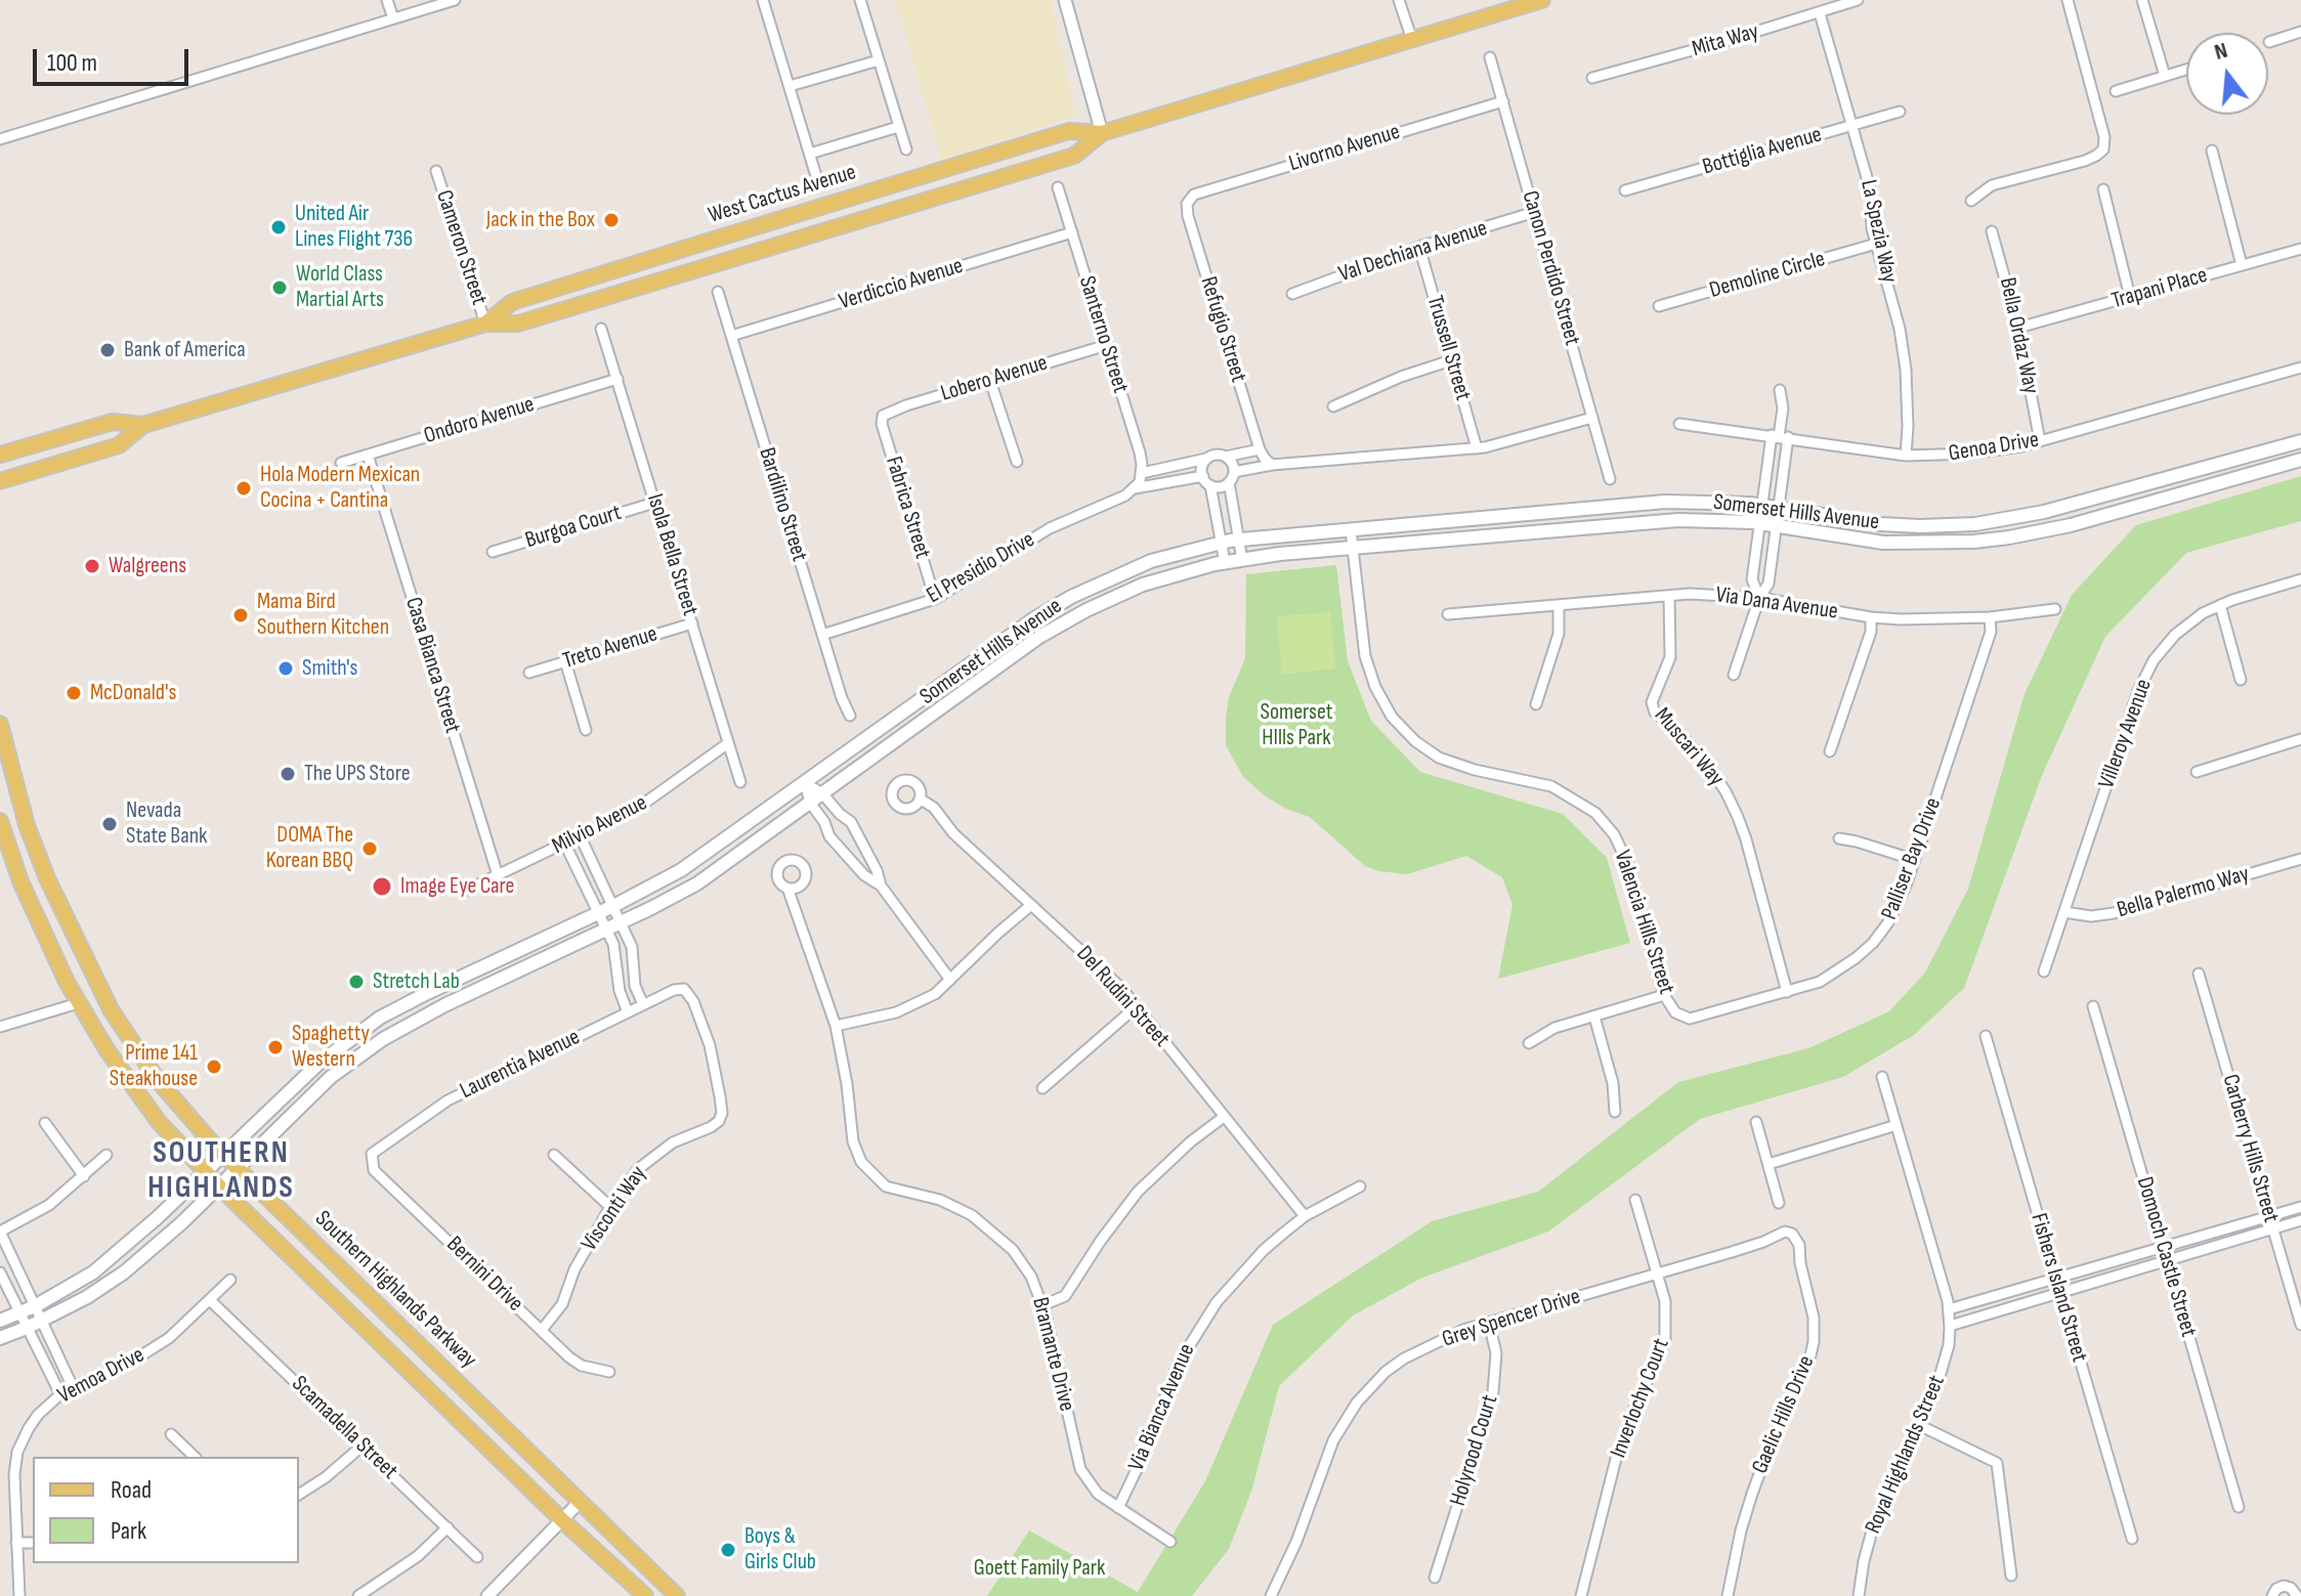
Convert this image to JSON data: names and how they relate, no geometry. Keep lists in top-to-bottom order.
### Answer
{
  "streets": {
    "main road": ["West Cactus Avenue", "Somerset Hills Avenue", "Southern Highlands Parkway"],
    "street": [
      "Mita Way",
      "Livorno Avenue",
      "Bottiglia Avenue",
      "La Spezia Way",
      "Cameron Street",
      "Val Dechiana Avenue",
      "Canon Perdido Street",
      "Demoline Circle",
      "Verdiccio Avenue",
      "Trapani Place",
      "Refugio Street",
      "Santerno Street",
      "Bella Ordaz Way",
      "Trussell Street",
      "Lobero Avenue",
      "Ondoro Avenue",
      "Genoa Drive",
      "Bardilino Street",
      "Fabrica Street",
      "Burgoa Court",
      "Isola Bella Street",
      "El Presidio Drive",
      "Via Dana Avenue",
      "Treto Avenue",
      "Casa Bianca Street",
      "Villeroy Avenue",
      "Muscari Way",
      "Milvio Avenue",
      "Palliser Bay Drive",
      "Bella Palermo Way",
      "Valencia Hills Street",
      "Del Rudini Street",
      "Laurentia Avenue",
      "Carberry Hills Street",
      "Visconti Way",
      "Domoch Castle Street",
      "Bernini Drive",
      "Fishers Island Street",
      "Grey Spencer Drive",
      "Bramante Drive",
      "Vemoa Drive",
      "Inverlochy Court",
      "Via Bianca Avenue",
      "Gaelic Hills Drive",
      "Scamadella Street",
      "Holyrood Court",
      "Royal Highlands Street"
    ]
  },
  "crossings": [
    ["Mita Way", "La Spezia Way"],
    ["Livorno Avenue", "Canon Perdido Street"],
    ["Livorno Avenue", "Refugio Street"],
    ["Bottiglia Avenue", "La Spezia Way"],
    ["West Cactus Avenue", "Cameron Street"],
    ["La Spezia Way", "Demoline Circle"],
    ["La Spezia Way", "Genoa Drive"],
    ["Val Dechiana Avenue", "Canon Perdido Street"],
    ["Val Dechiana Avenue", "Trussell Street"],
    ["Verdiccio Avenue", "Santerno Street"],
    ["Verdiccio Avenue", "Bardilino Street"],
    ["Trapani Place", "Bella Ordaz Way"],
    ["Santerno Street", "Lobero Avenue"],
    ["Santerno Street", "El Presidio Drive"],
    ["Bella Ordaz Way", "Genoa Drive"],
    ["Lobero Avenue", "Fabrica Street"],
    ["Ondoro Avenue", "Isola Bella Street"],
    ["Ondoro Avenue", "Casa Bianca Street"],
    ["Bardilino Street", "El Presidio Drive"],
    ["Fabrica Street", "El Presidio Drive"],
    ["Somerset Hills Avenue", "Valencia Hills Street"],
    ["Somerset Hills Avenue", "Southern Highlands Parkway"],
    ["Burgoa Court", "Isola Bella Street"],
    ["Isola Bella Street", "Treto Avenue"],
    ["Isola Bella Street", "Milvio Avenue"],
    ["Via Dana Avenue", "Muscari Way"],
    ["Via Dana Avenue", "Palliser Bay Drive"],
    ["Casa Bianca Street", "Milvio Avenue"],
    ["Villeroy Avenue", "Bella Palermo Way"],
    ["Muscari Way", "Palliser Bay Drive"],
    ["Palliser Bay Drive", "Valencia Hills Street"],
    ["Del Rudini Street", "Via Bianca Avenue"],
    ["Laurentia Avenue", "Visconti Way"],
    ["Laurentia Avenue", "Bernini Drive"],
    ["Visconti Way", "Bernini Drive"],
    ["Grey Spencer Drive", "Inverlochy Court"],
    ["Grey Spencer Drive", "Gaelic Hills Drive"],
    ["Grey Spencer Drive", "Holyrood Court"],
    ["Bramante Drive", "Via Bianca Avenue"],
    ["Vemoa Drive", "Scamadella Street"]
  ],
  "districts": ["SOUTHERN HIGHLANDS"],
  "parks": ["Somerset HIlls Park", "Goett Family Park"],
  "places": [
    "Jack in the Box",
    "United Air Lines Flight 736",
    "World Class Martial Arts",
    "Bank of America",
    "Hola Modern Mexican Cocina + Cantina",
    "Walgreens",
    "Mama Bird Southern Kitchen",
    "Smith's",
    "McDonald's",
    "The UPS Store",
    "Nevada State Bank",
    "DOMA The Korean BBQ",
    "Image Eye Care",
    "Stretch Lab",
    "Spaghetty Western",
    "Prime 141 Steakhouse",
    "Boys & Girls Club"
  ],
  "legend": ["Road", "Park"],
  "scale_bar": "100 m",
  "north": "top"
}
